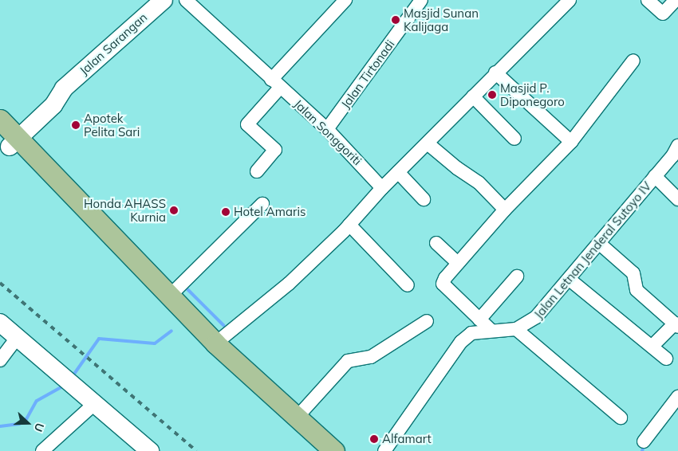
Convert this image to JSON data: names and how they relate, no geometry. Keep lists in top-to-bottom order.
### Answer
{
  "streets": {
    "main road": ["Jalan Sarangan"],
    "street": ["Jalan Tirtonadi", "Jalan Songgoriti", "Jalan Letnan Jenderal Sutoyo IV"]
  },
  "crossings": [
    ["Jalan Tirtonadi", "Jalan Songgoriti"]
  ],
  "places": [
    "Masjid Sunan Kalijaga",
    "Masjid P. Diponegoro",
    "Apotek Pelita Sari",
    "Honda AHASS Kurnia",
    "Hotel Amaris",
    "Alfamart"
  ],
  "north": "right"
}
